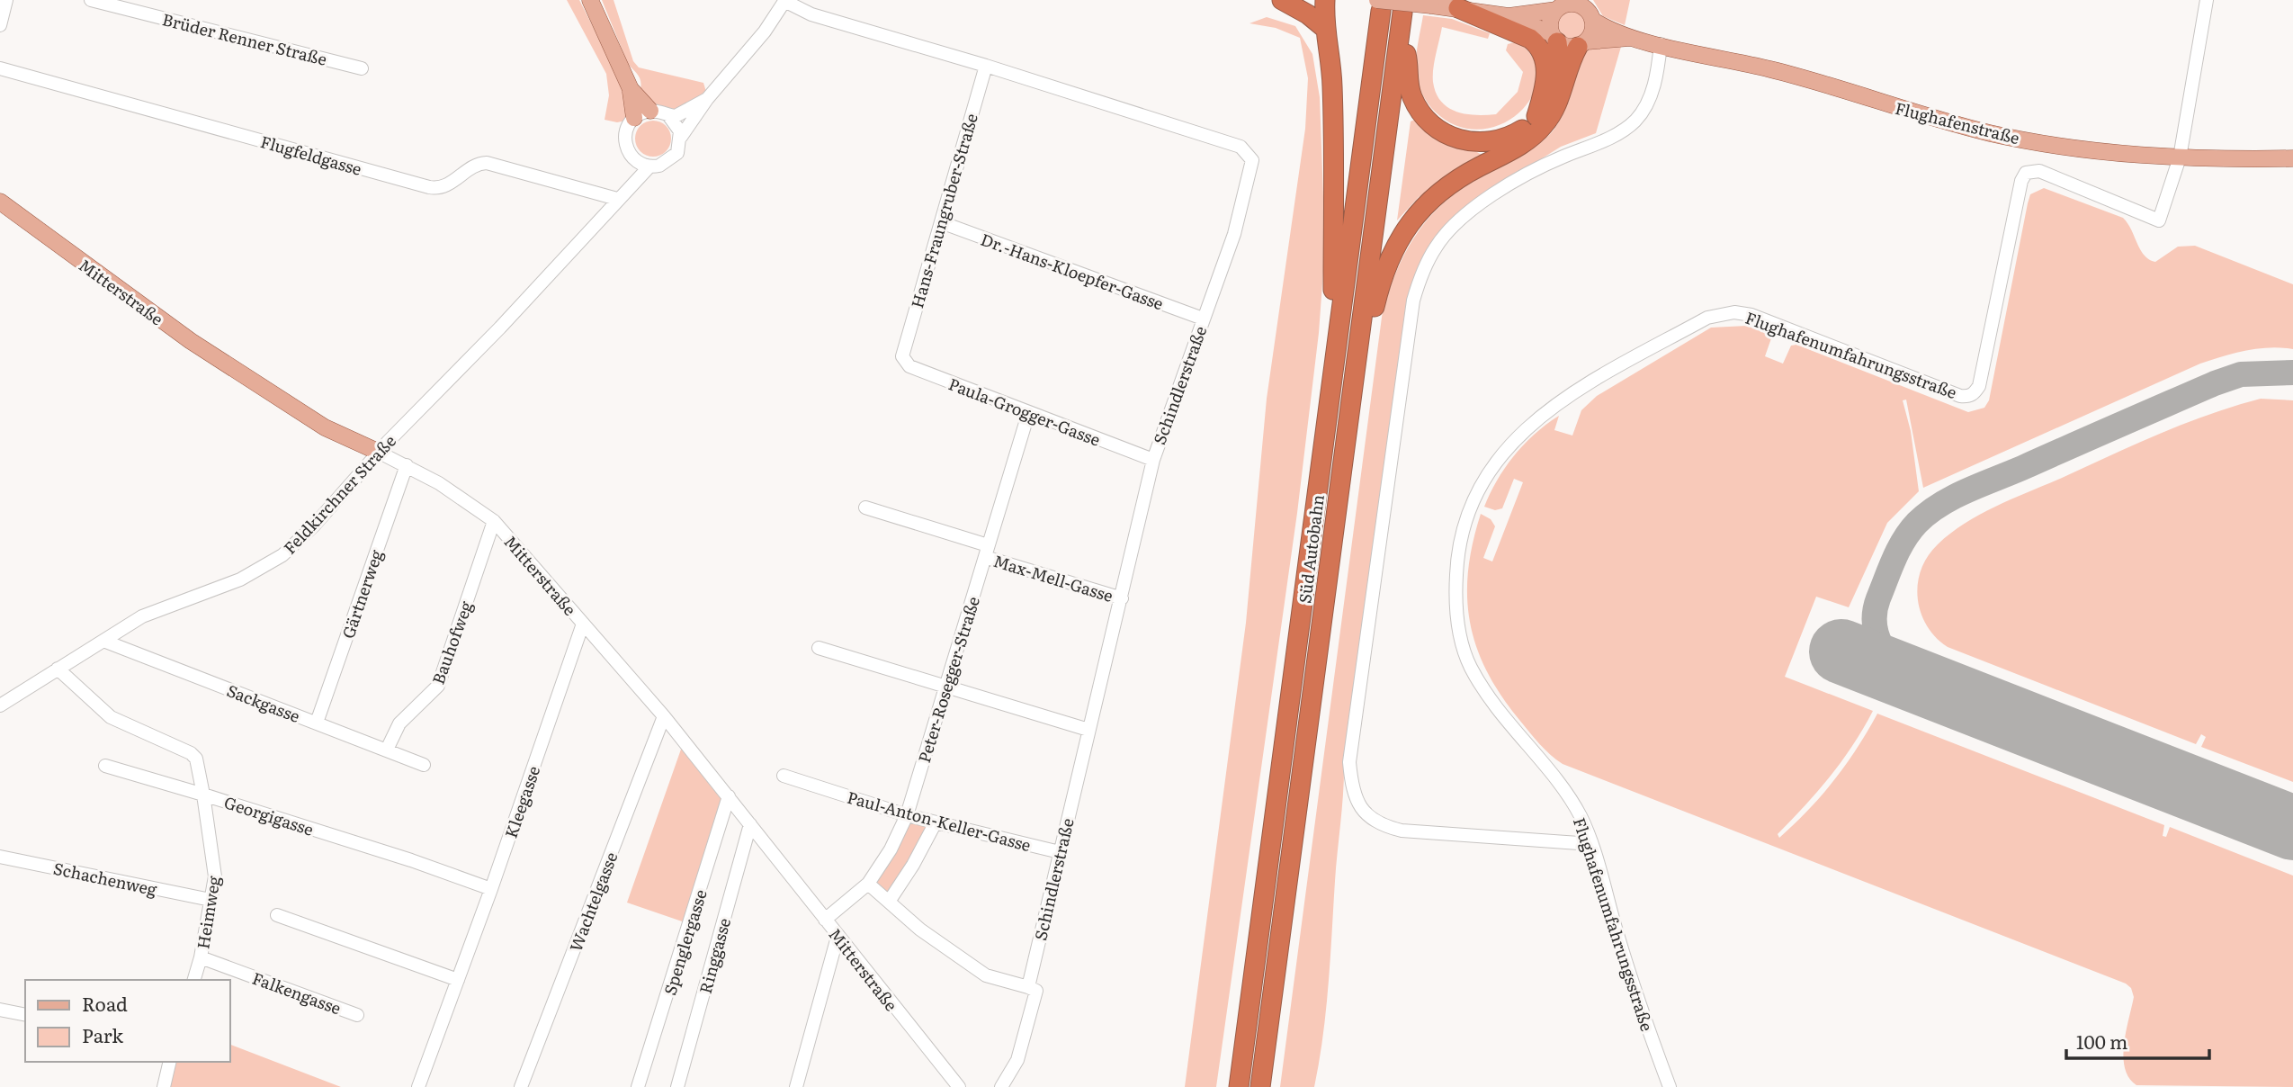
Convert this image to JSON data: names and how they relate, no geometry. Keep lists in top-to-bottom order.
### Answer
{
  "streets": {
    "highway": ["Süd Autobahn"],
    "main road": ["Flughafenstraße", "Mitterstraße"],
    "street": [
      "Brüder Renner Straße",
      "Flugfeldgasse",
      "Hans-Fraungruber-Straße",
      "Dr.-Hans-Kloepfer-Gasse",
      "Flughafenumfahrungsstraße",
      "Schindlerstraße",
      "Paula-Grogger-Gasse",
      "Feldkirchner Straße",
      "Max-Mell-Gasse",
      "Gärtnerweg",
      "Bauhofweg",
      "Peter-Rosegger-Straße",
      "Sackgasse",
      "Kleegasse",
      "Georgigasse",
      "Paul-Anton-Keller-Gasse",
      "Schachenweg",
      "Wachtelgasse",
      "Heimweg",
      "Spenglergasse",
      "Ringgasse",
      "Falkengasse"
    ]
  },
  "crossings": [
    ["Flughafenstraße", "Flughafenumfahrungsstraße"],
    ["Flughafenstraße", "Süd Autobahn"],
    ["Flugfeldgasse", "Feldkirchner Straße"],
    ["Hans-Fraungruber-Straße", "Dr.-Hans-Kloepfer-Gasse"],
    ["Hans-Fraungruber-Straße", "Schindlerstraße"],
    ["Hans-Fraungruber-Straße", "Paula-Grogger-Gasse"],
    ["Dr.-Hans-Kloepfer-Gasse", "Schindlerstraße"],
    ["Mitterstraße", "Feldkirchner Straße"],
    ["Mitterstraße", "Gärtnerweg"],
    ["Mitterstraße", "Bauhofweg"],
    ["Mitterstraße", "Peter-Rosegger-Straße"],
    ["Mitterstraße", "Kleegasse"],
    ["Mitterstraße", "Wachtelgasse"],
    ["Mitterstraße", "Spenglergasse"],
    ["Mitterstraße", "Ringgasse"],
    ["Schindlerstraße", "Paula-Grogger-Gasse"],
    ["Schindlerstraße", "Max-Mell-Gasse"],
    ["Schindlerstraße", "Paul-Anton-Keller-Gasse"],
    ["Paula-Grogger-Gasse", "Peter-Rosegger-Straße"],
    ["Feldkirchner Straße", "Sackgasse"],
    ["Feldkirchner Straße", "Georgigasse"],
    ["Max-Mell-Gasse", "Peter-Rosegger-Straße"],
    ["Gärtnerweg", "Sackgasse"],
    ["Bauhofweg", "Sackgasse"],
    ["Peter-Rosegger-Straße", "Paul-Anton-Keller-Gasse"],
    ["Kleegasse", "Georgigasse"],
    ["Georgigasse", "Heimweg"],
    ["Schachenweg", "Heimweg"],
    ["Heimweg", "Falkengasse"]
  ],
  "legend": ["Road", "Park"],
  "scale_bar": "100 m"
}
